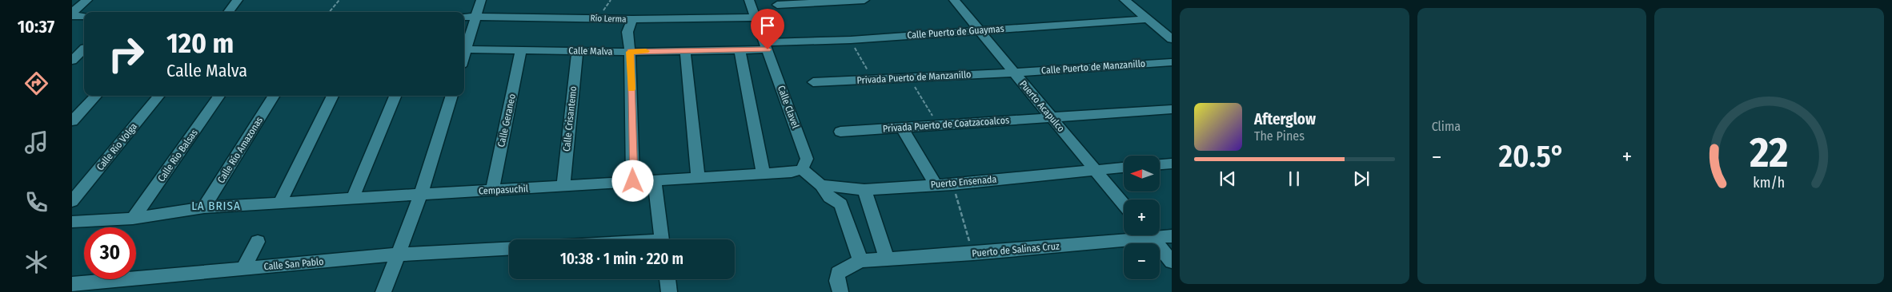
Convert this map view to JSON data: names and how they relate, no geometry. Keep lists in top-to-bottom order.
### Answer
{
  "streets": {
    "street": [
      "Río Lerma",
      "Calle Puerto de Guaymas",
      "Calle Malva",
      "Calle Puerto de Manzanillo",
      "Privada Puerto de Manzanillo",
      "Puerto Acapulco",
      "Calle Clavel",
      "Calle Crisantemo",
      "Calle Geraneo",
      "Privada Puerto de Coatzacoalcos",
      "Calle Río Volga",
      "Calle Río Amazonas",
      "Calle Río Balsas",
      "Puerto Ensenada",
      "Cempasuchil",
      "Puerto de Salinas Cruz",
      "Calle San Pablo"
    ]
  },
  "crossings": [
    ["Río Lerma", "Calle Clavel"],
    ["Calle Puerto de Guaymas", "Calle Malva"],
    ["Calle Puerto de Guaymas", "Puerto Acapulco"],
    ["Calle Puerto de Guaymas", "Calle Clavel"],
    ["Calle Malva", "Calle Clavel"],
    ["Calle Malva", "Calle Crisantemo"],
    ["Calle Malva", "Calle Geraneo"],
    ["Calle Puerto de Manzanillo", "Privada Puerto de Manzanillo"],
    ["Calle Puerto de Manzanillo", "Puerto Acapulco"],
    ["Privada Puerto de Manzanillo", "Puerto Acapulco"],
    ["Puerto Acapulco", "Privada Puerto de Coatzacoalcos"],
    ["Puerto Acapulco", "Puerto Ensenada"],
    ["Calle Clavel", "Cempasuchil"],
    ["Calle Crisantemo", "Cempasuchil"],
    ["Calle Geraneo", "Cempasuchil"],
    ["Calle Río Amazonas", "Cempasuchil"],
    ["Calle Río Balsas", "Cempasuchil"]
  ],
  "districts": ["LA BRISA"],
  "north": "left",
  "page": {
    "tabs": "10:37",
    "tile": "Clima",
    "turn": ["120 m", "Calle Malva"],
    "song": ["Afterglow", "The Pines"],
    "heat": ["−", "20.5°", "+"],
    "map_buttons": ["+", "−"],
    "limit": "30",
    "trip": "10:38 · 1 min · 220 m",
    "gauge": ["22", "km/h"]
  }
}
